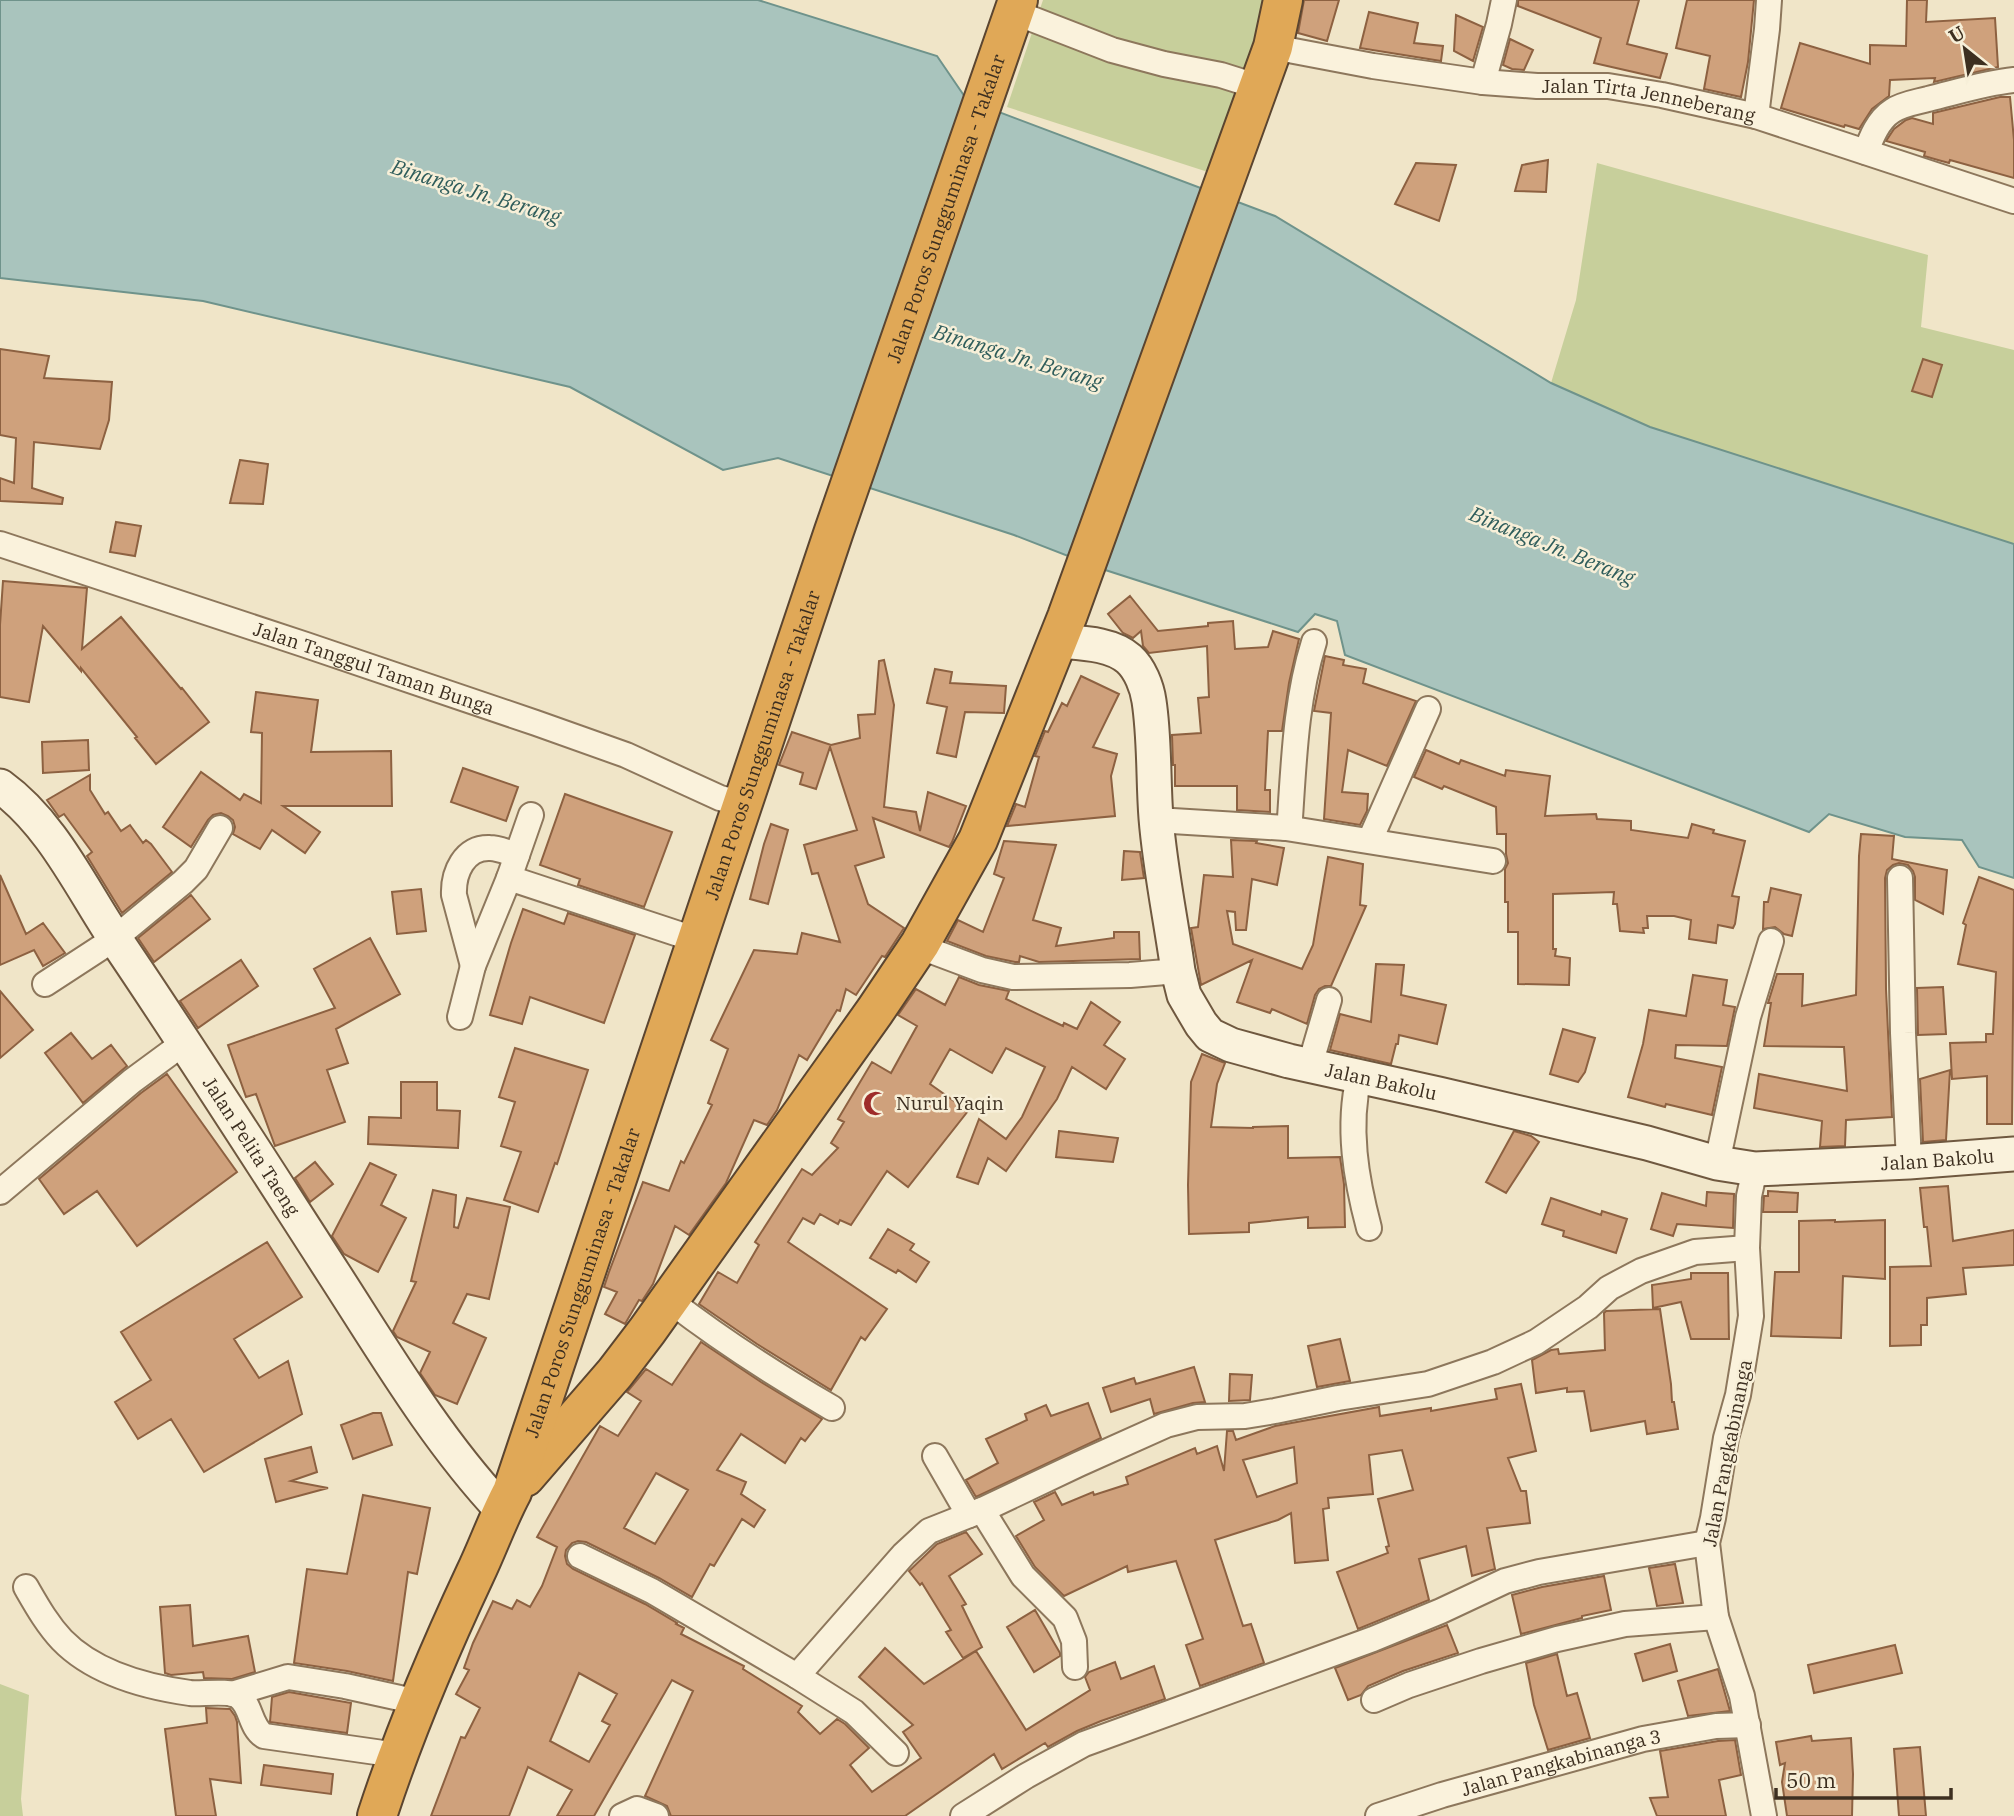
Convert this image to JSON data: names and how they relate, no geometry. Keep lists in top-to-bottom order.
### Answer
{
  "streets": {
    "highway": ["Jalan Poros Sungguminasa - Takalar"],
    "main road": ["Jalan Bakolu", "Jalan Pelita Taeng"],
    "street": [
      "Jalan Tirta Jenneberang",
      "Jalan Tanggul Taman Bunga",
      "Jalan Pangkabinanga",
      "Jalan Pangkabinanga 3"
    ]
  },
  "crossings": [
    ["Jalan Tirta Jenneberang", "Jalan Poros Sungguminasa - Takalar"],
    ["Jalan Poros Sungguminasa - Takalar", "Jalan Tanggul Taman Bunga"],
    ["Jalan Poros Sungguminasa - Takalar", "Jalan Bakolu"],
    ["Jalan Poros Sungguminasa - Takalar", "Jalan Pelita Taeng"],
    ["Jalan Bakolu", "Jalan Pangkabinanga"],
    ["Jalan Pangkabinanga", "Jalan Pangkabinanga 3"]
  ],
  "water": ["Binanga Jn. Berang"],
  "places": {
    "mosque": ["Nurul Yaqin"]
  },
  "scale_bar": "50 m",
  "north": "top left"
}
